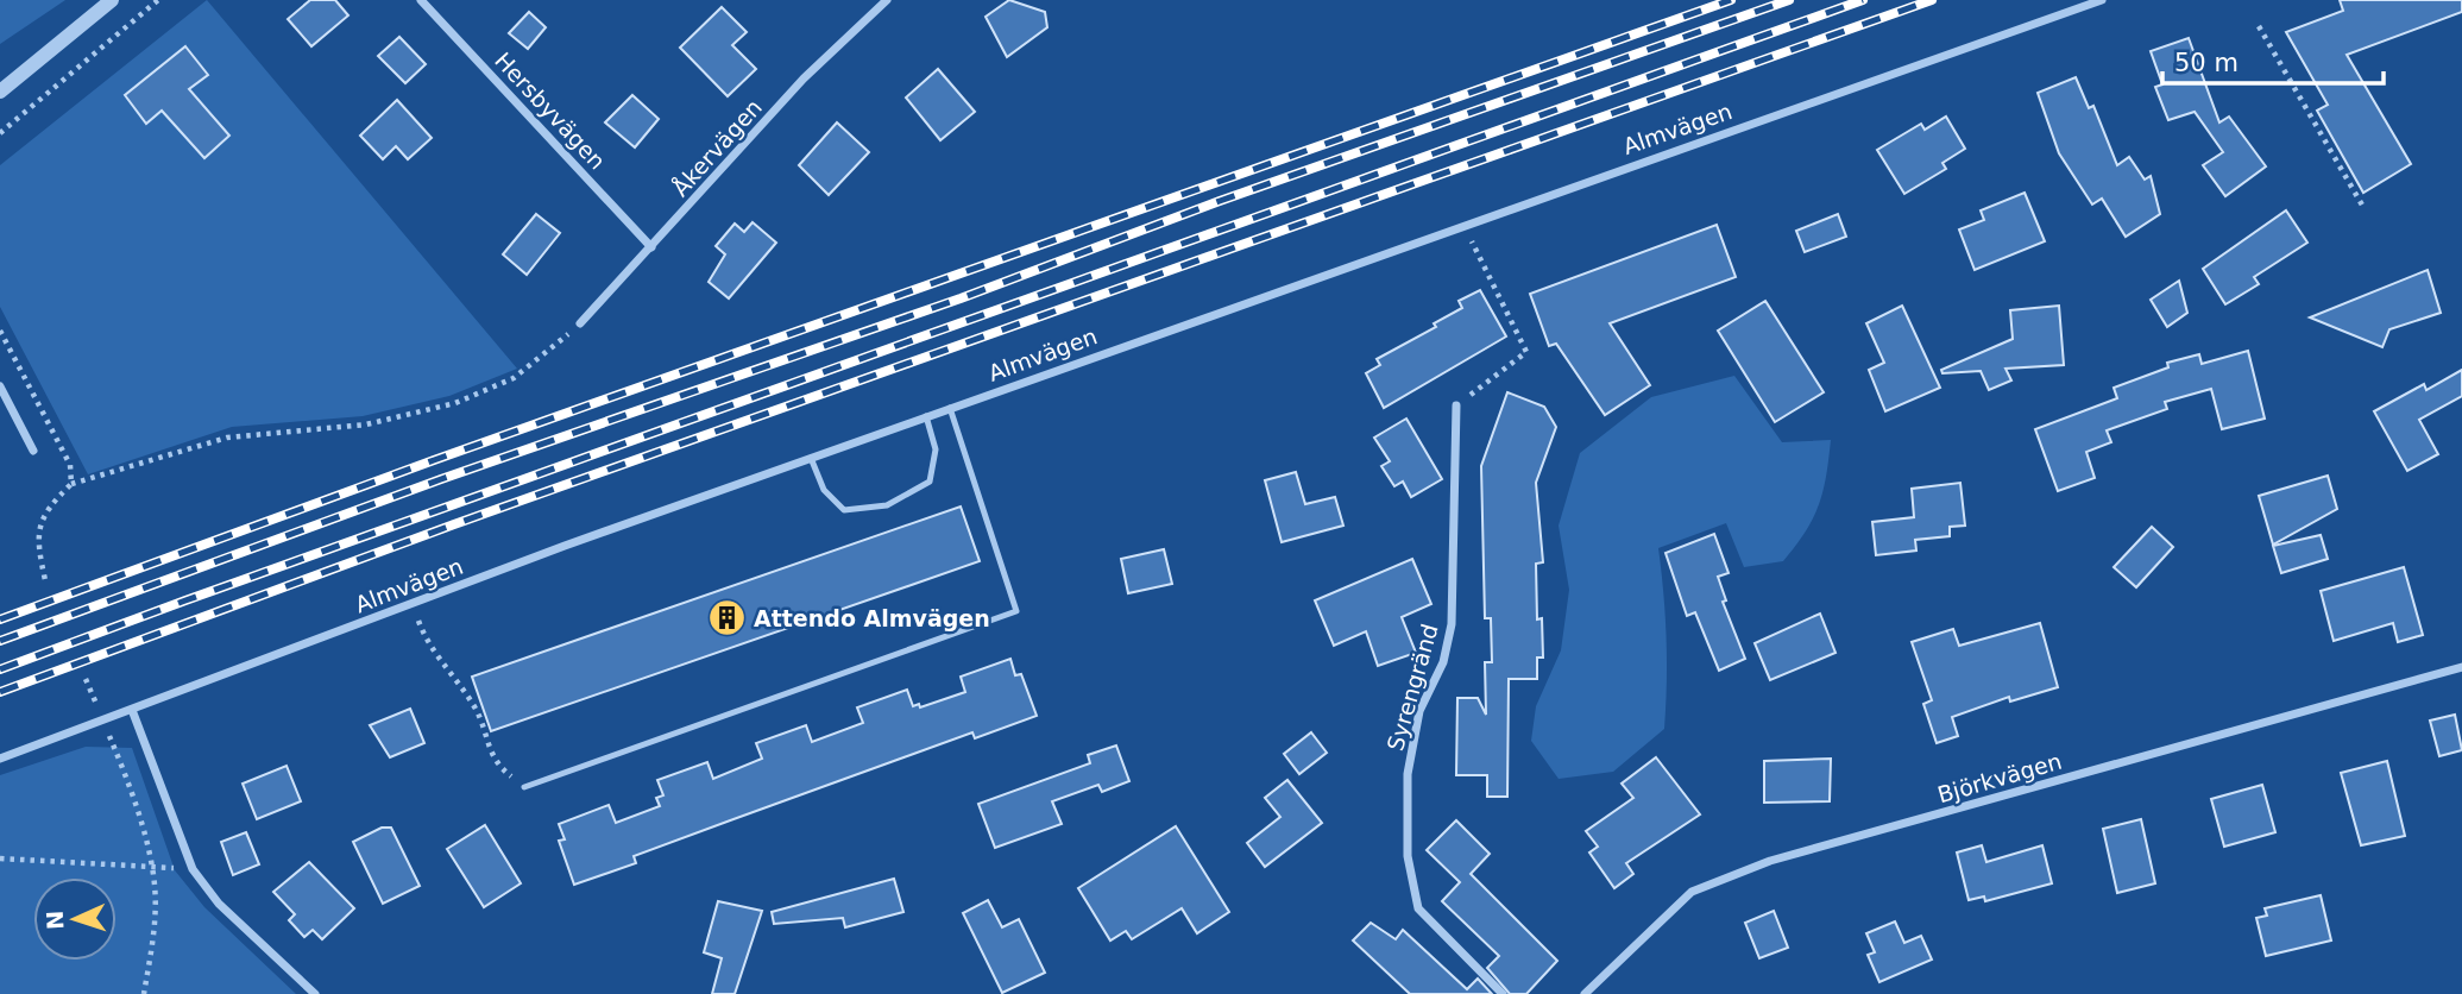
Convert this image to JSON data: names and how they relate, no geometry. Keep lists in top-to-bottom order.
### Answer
{
  "streets": {
    "street": [
      "Hersbyvägen",
      "Almvägen",
      "Åkervägen",
      "Syrengränd",
      "Björkvägen"
    ]
  },
  "crossings": [
    ["Hersbyvägen", "Åkervägen"]
  ],
  "places": {
    "building": ["Attendo Almvägen"]
  },
  "scale_bar": "50 m",
  "north": "left"
}
